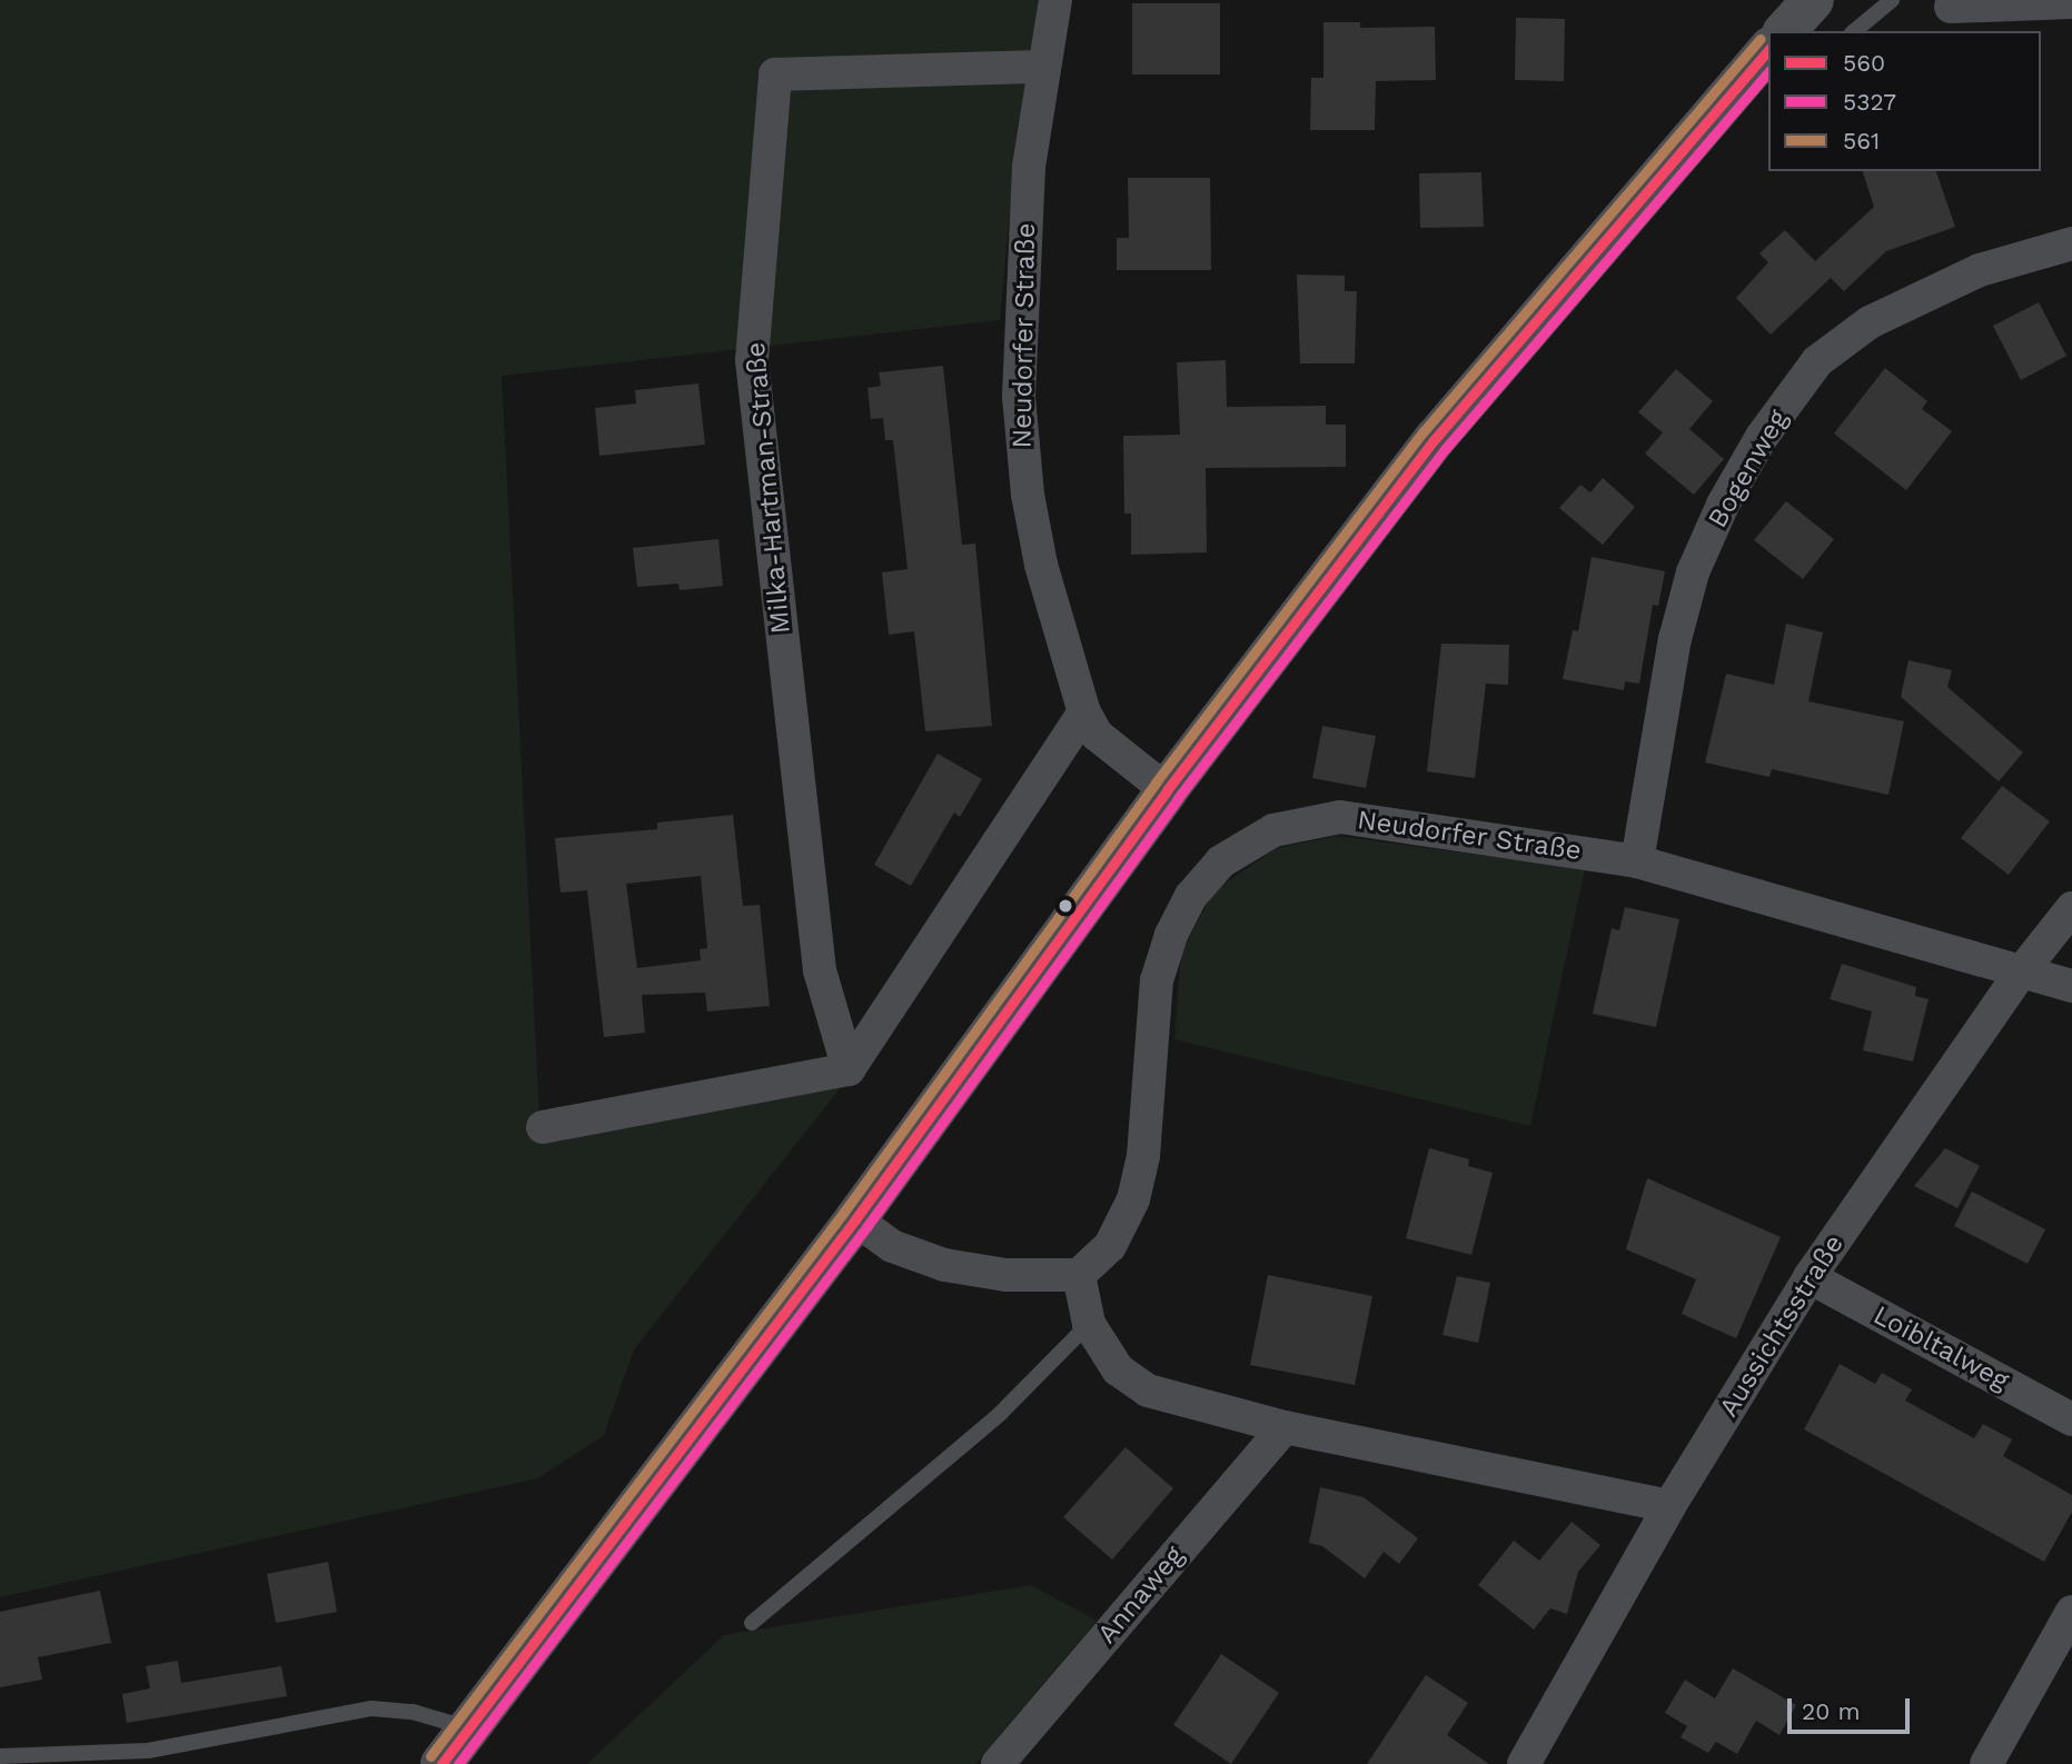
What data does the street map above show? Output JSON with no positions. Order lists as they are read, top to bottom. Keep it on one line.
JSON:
{"streets":{"street":["Neudorfer Straße","Bogenweg","Milka-Hartman-Straße","Aussichtsstraße","Loibltalweg","Annaweg"]},"crossings":[["Neudorfer Straße","Bogenweg"],["Neudorfer Straße","Milka-Hartman-Straße"],["Neudorfer Straße","Aussichtsstraße"],["Aussichtsstraße","Loibltalweg"]],"lines":["transit line 561","transit line 560","transit line 5327"],"legend":["560","5327","561"],"scale_bar":"20 m"}
